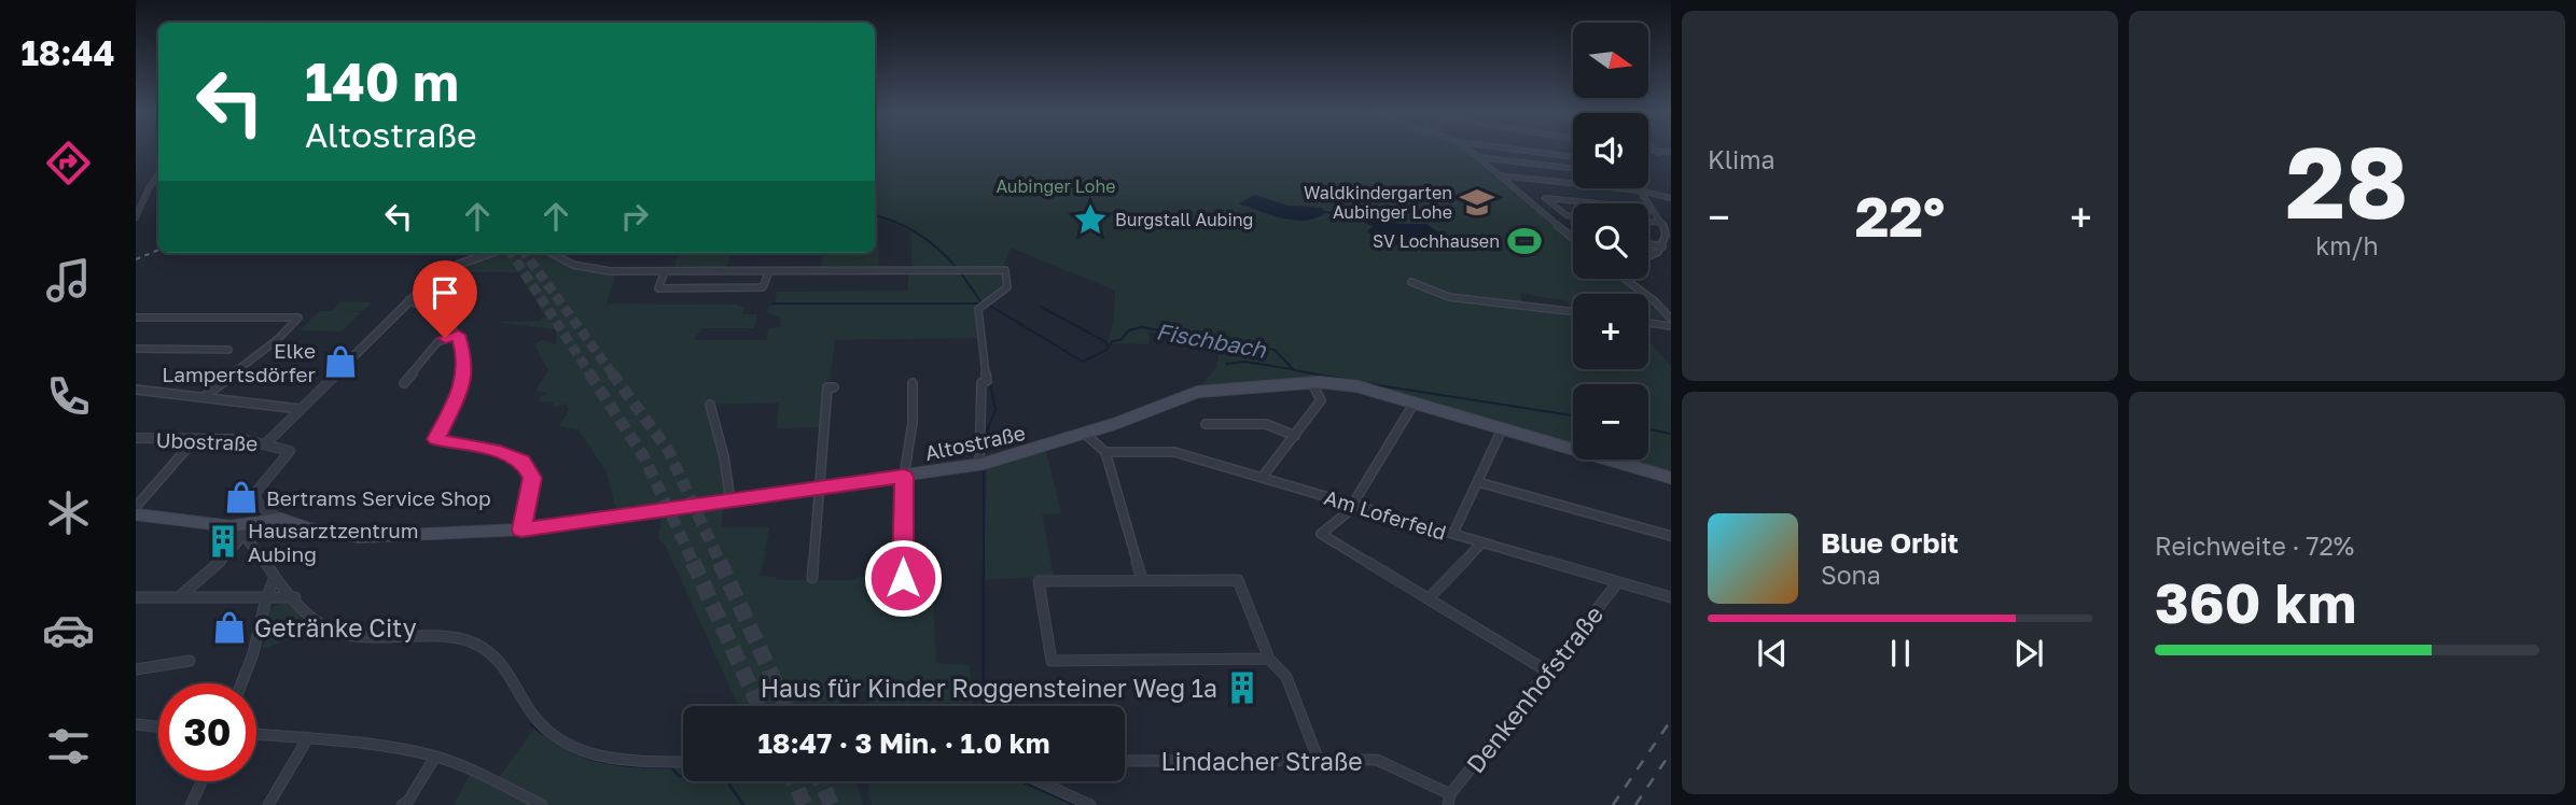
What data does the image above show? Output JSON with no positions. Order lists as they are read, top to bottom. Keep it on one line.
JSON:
{"streets":{"main road":["Altostraße"],"street":["Ubostraße","Am Loferfeld","Denkenhofstraße","Lindacher Straße"]},"crossings":[["Am Loferfeld","Denkenhofstraße"],["Denkenhofstraße","Lindacher Straße"]],"water":["Fischbach"],"parks":["Aubinger Lohe"],"places":{"school or university":["Waldkindergarten Aubinger Lohe"],"place":["Burgstall Aubing"],"sports":["SV Lochhausen"],"shop":["Elke Lampertsdörfer","Bertrams Service Shop","Getränke City"],"building":["Hausarztzentrum Aubing","Haus für Kinder Roggensteiner Weg 1a"]},"north":"right","page":{"tabs":"18:44","tile":["Klima",["28","km/h"],["Reichweite · 72%","360 km"]],"map_buttons":["+","−"],"turn":["140 m","Altostraße"],"heat":["−","22°","+"],"song":["Blue Orbit","Sona"],"limit":"30","trip":"18:47 · 3 Min. · 1.0 km"}}
